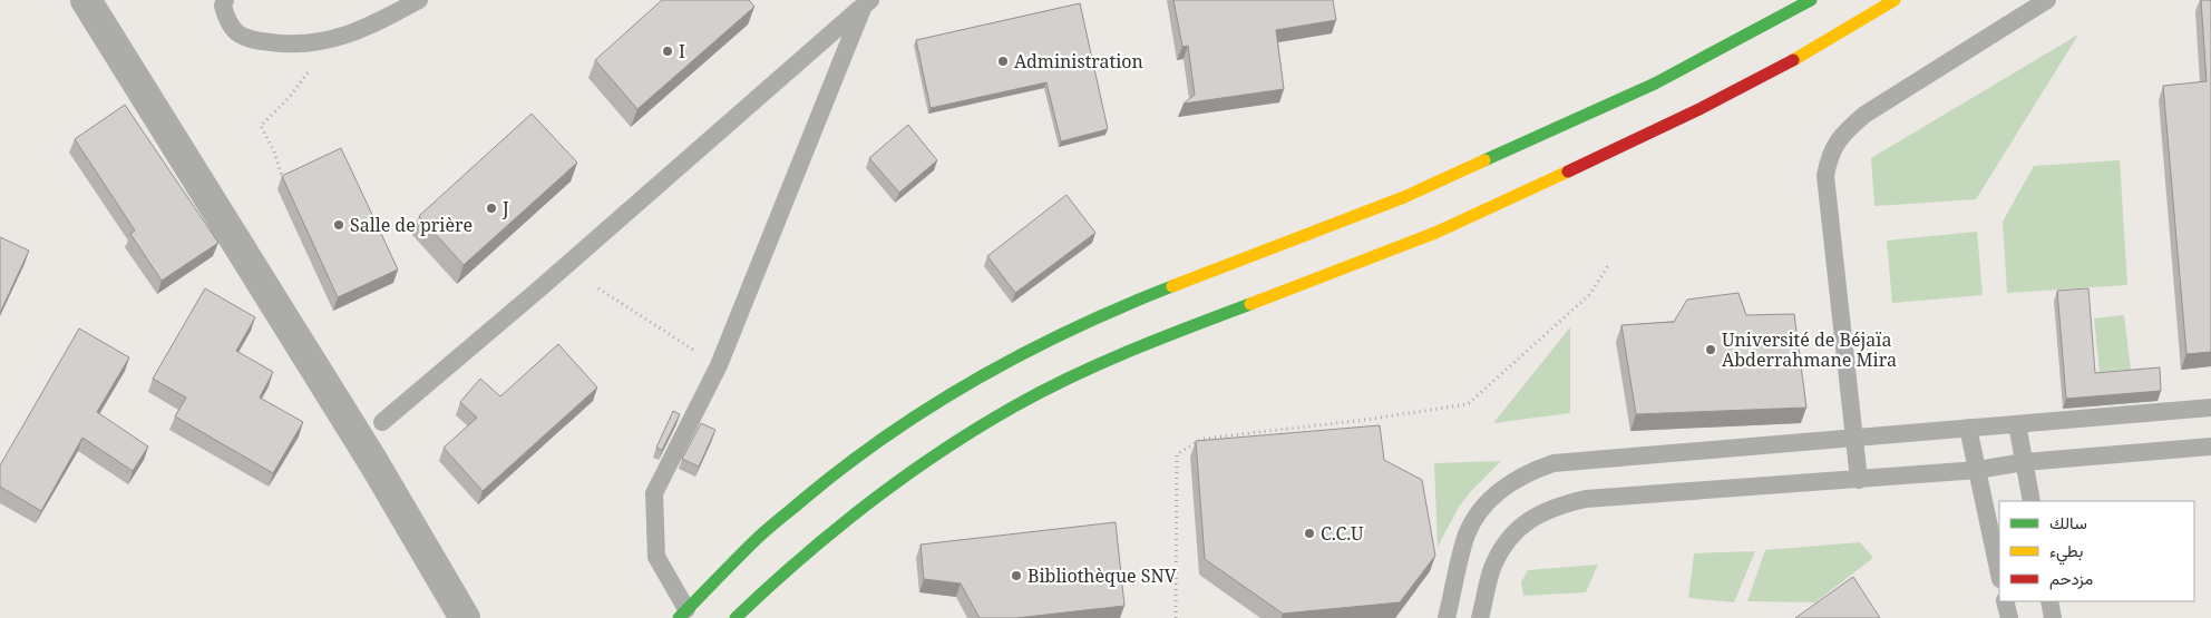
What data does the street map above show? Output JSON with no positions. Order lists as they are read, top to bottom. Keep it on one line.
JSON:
{"places":["I","Administration","J","Salle de prière","Université de Béjaïa Abderrahmane Mira","C.C.U","Bibliothèque SNV"],"legend":["سالك","بطيء","مزدحم"]}
